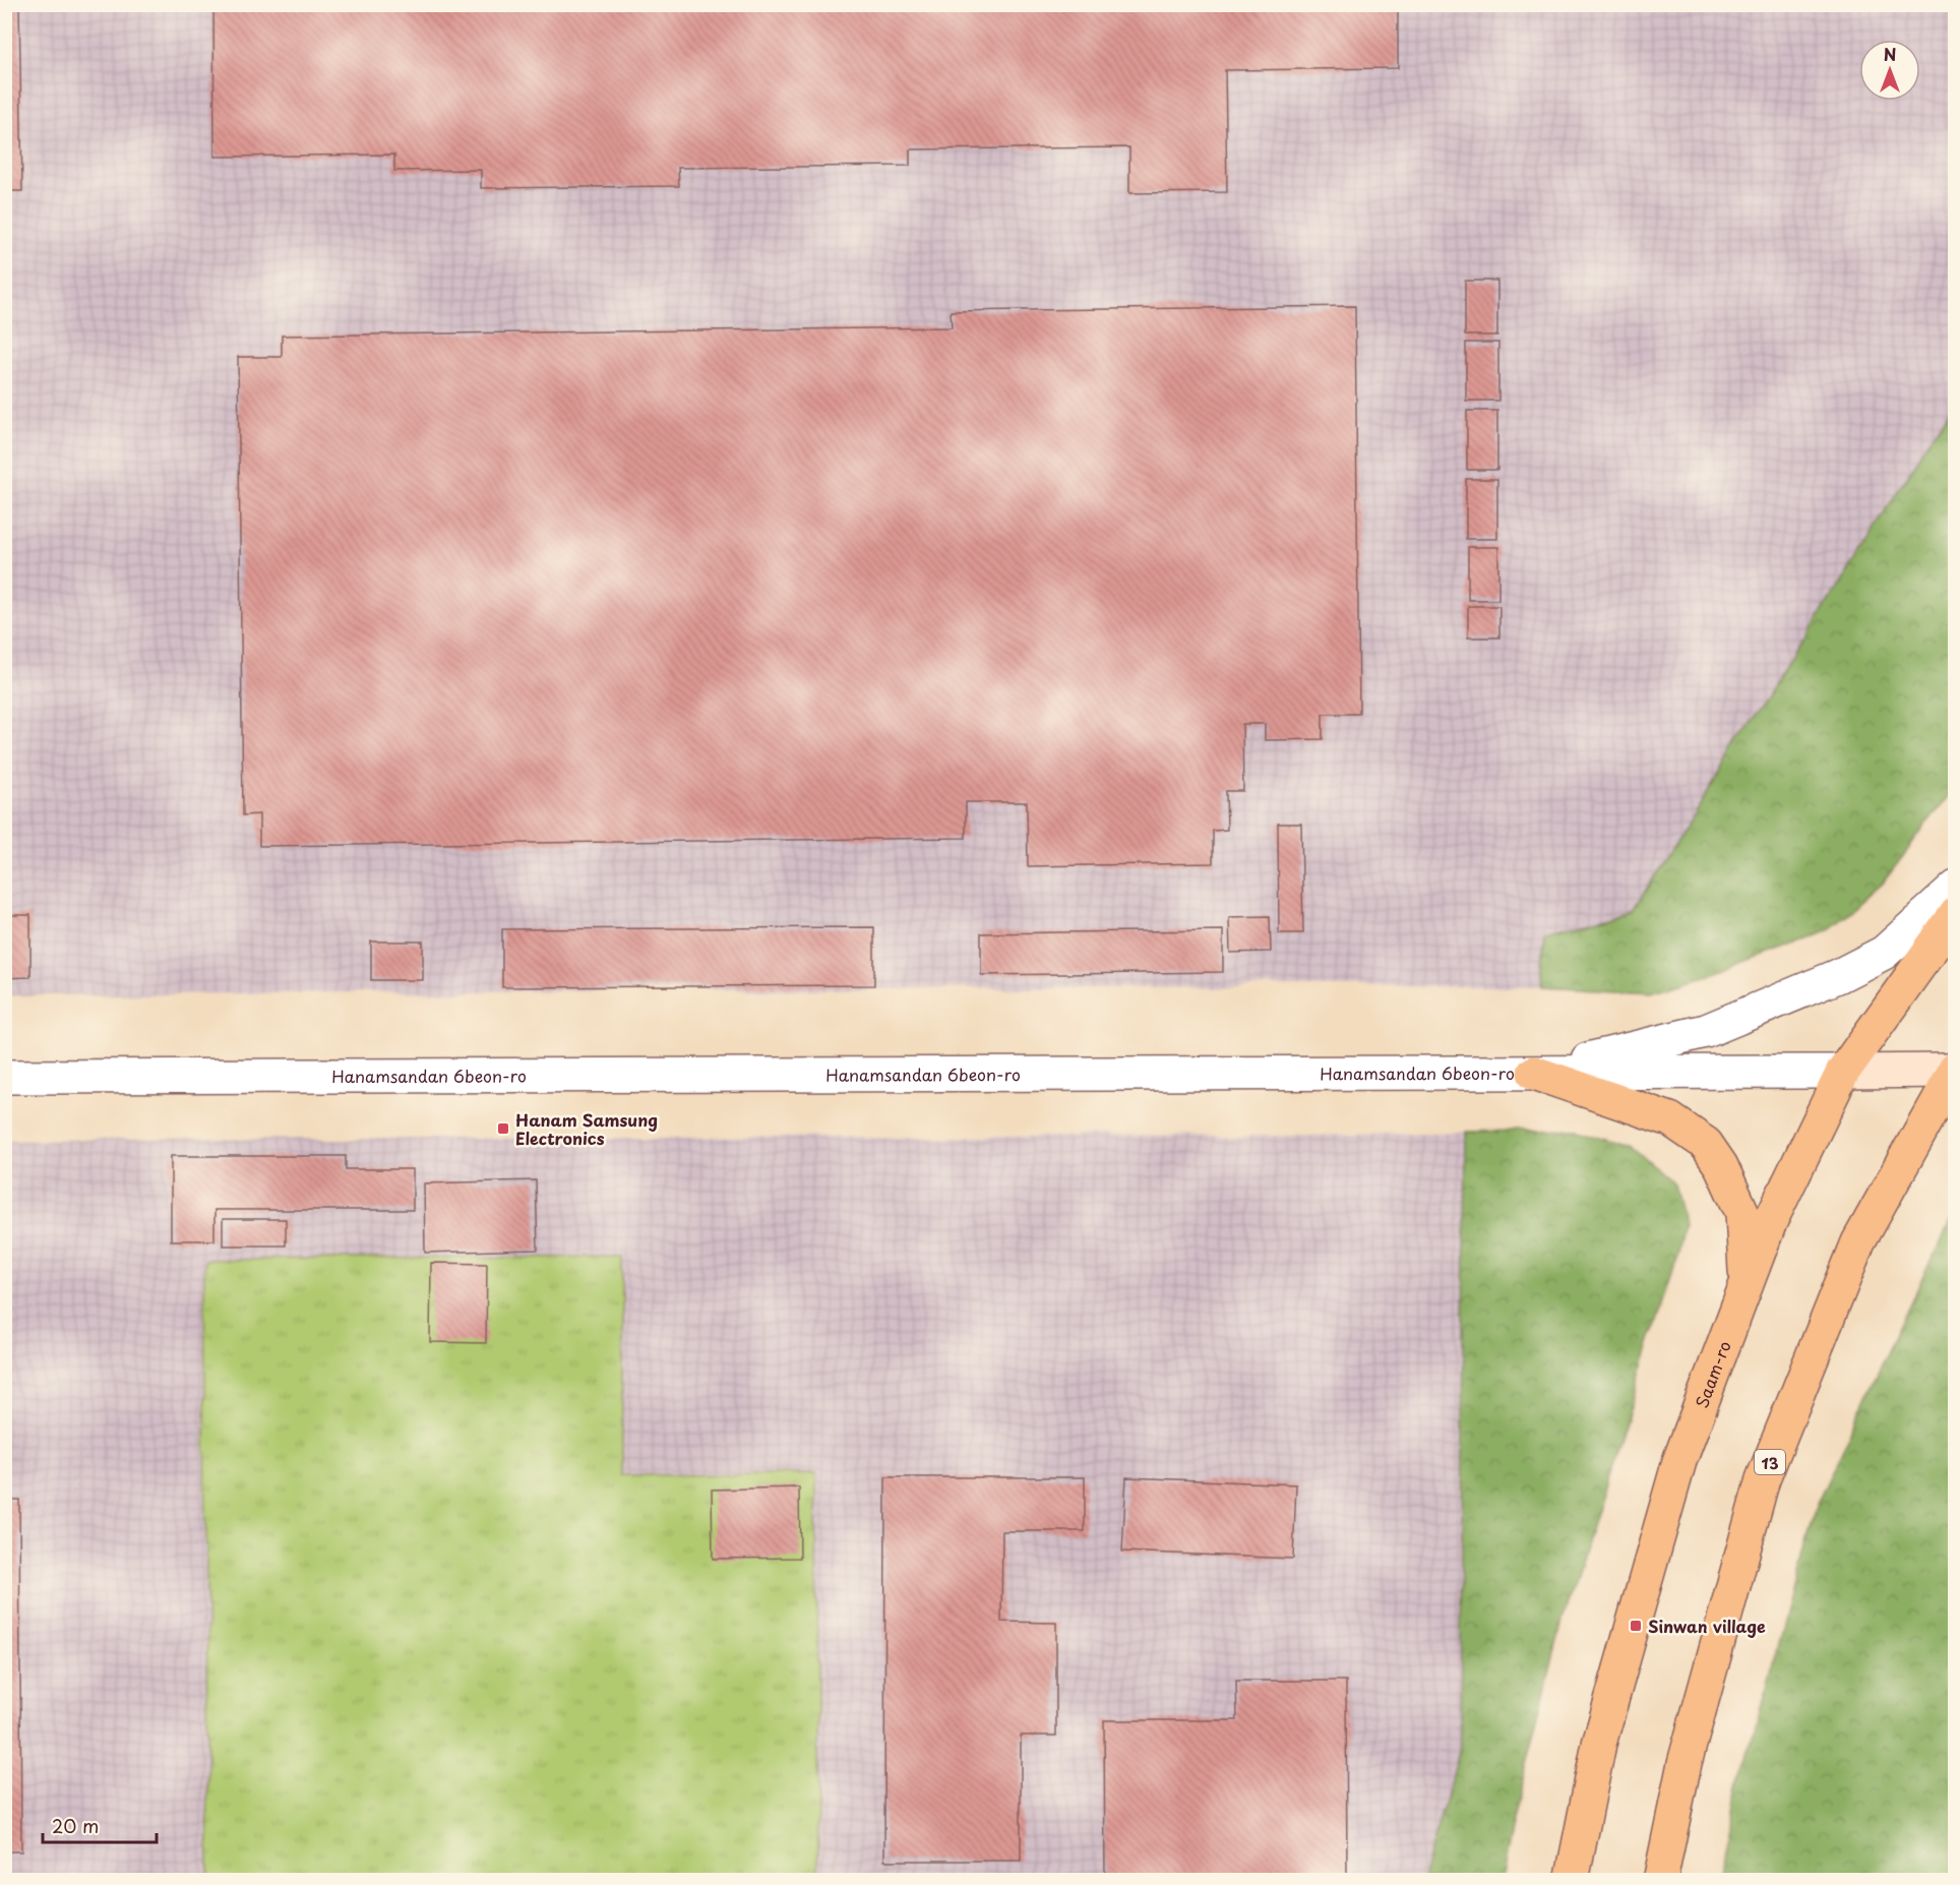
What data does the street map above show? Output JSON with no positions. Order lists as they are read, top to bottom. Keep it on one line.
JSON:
{"streets":{"main road":["Saam-ro","13"],"street":["Hanamsandan 6beon-ro"]},"crossings":[["Hanamsandan 6beon-ro","Saam-ro"]],"places":{"transit":["Hanam Samsung Electronics","Sinwan village"]},"scale_bar":"20 m","north":"top"}
